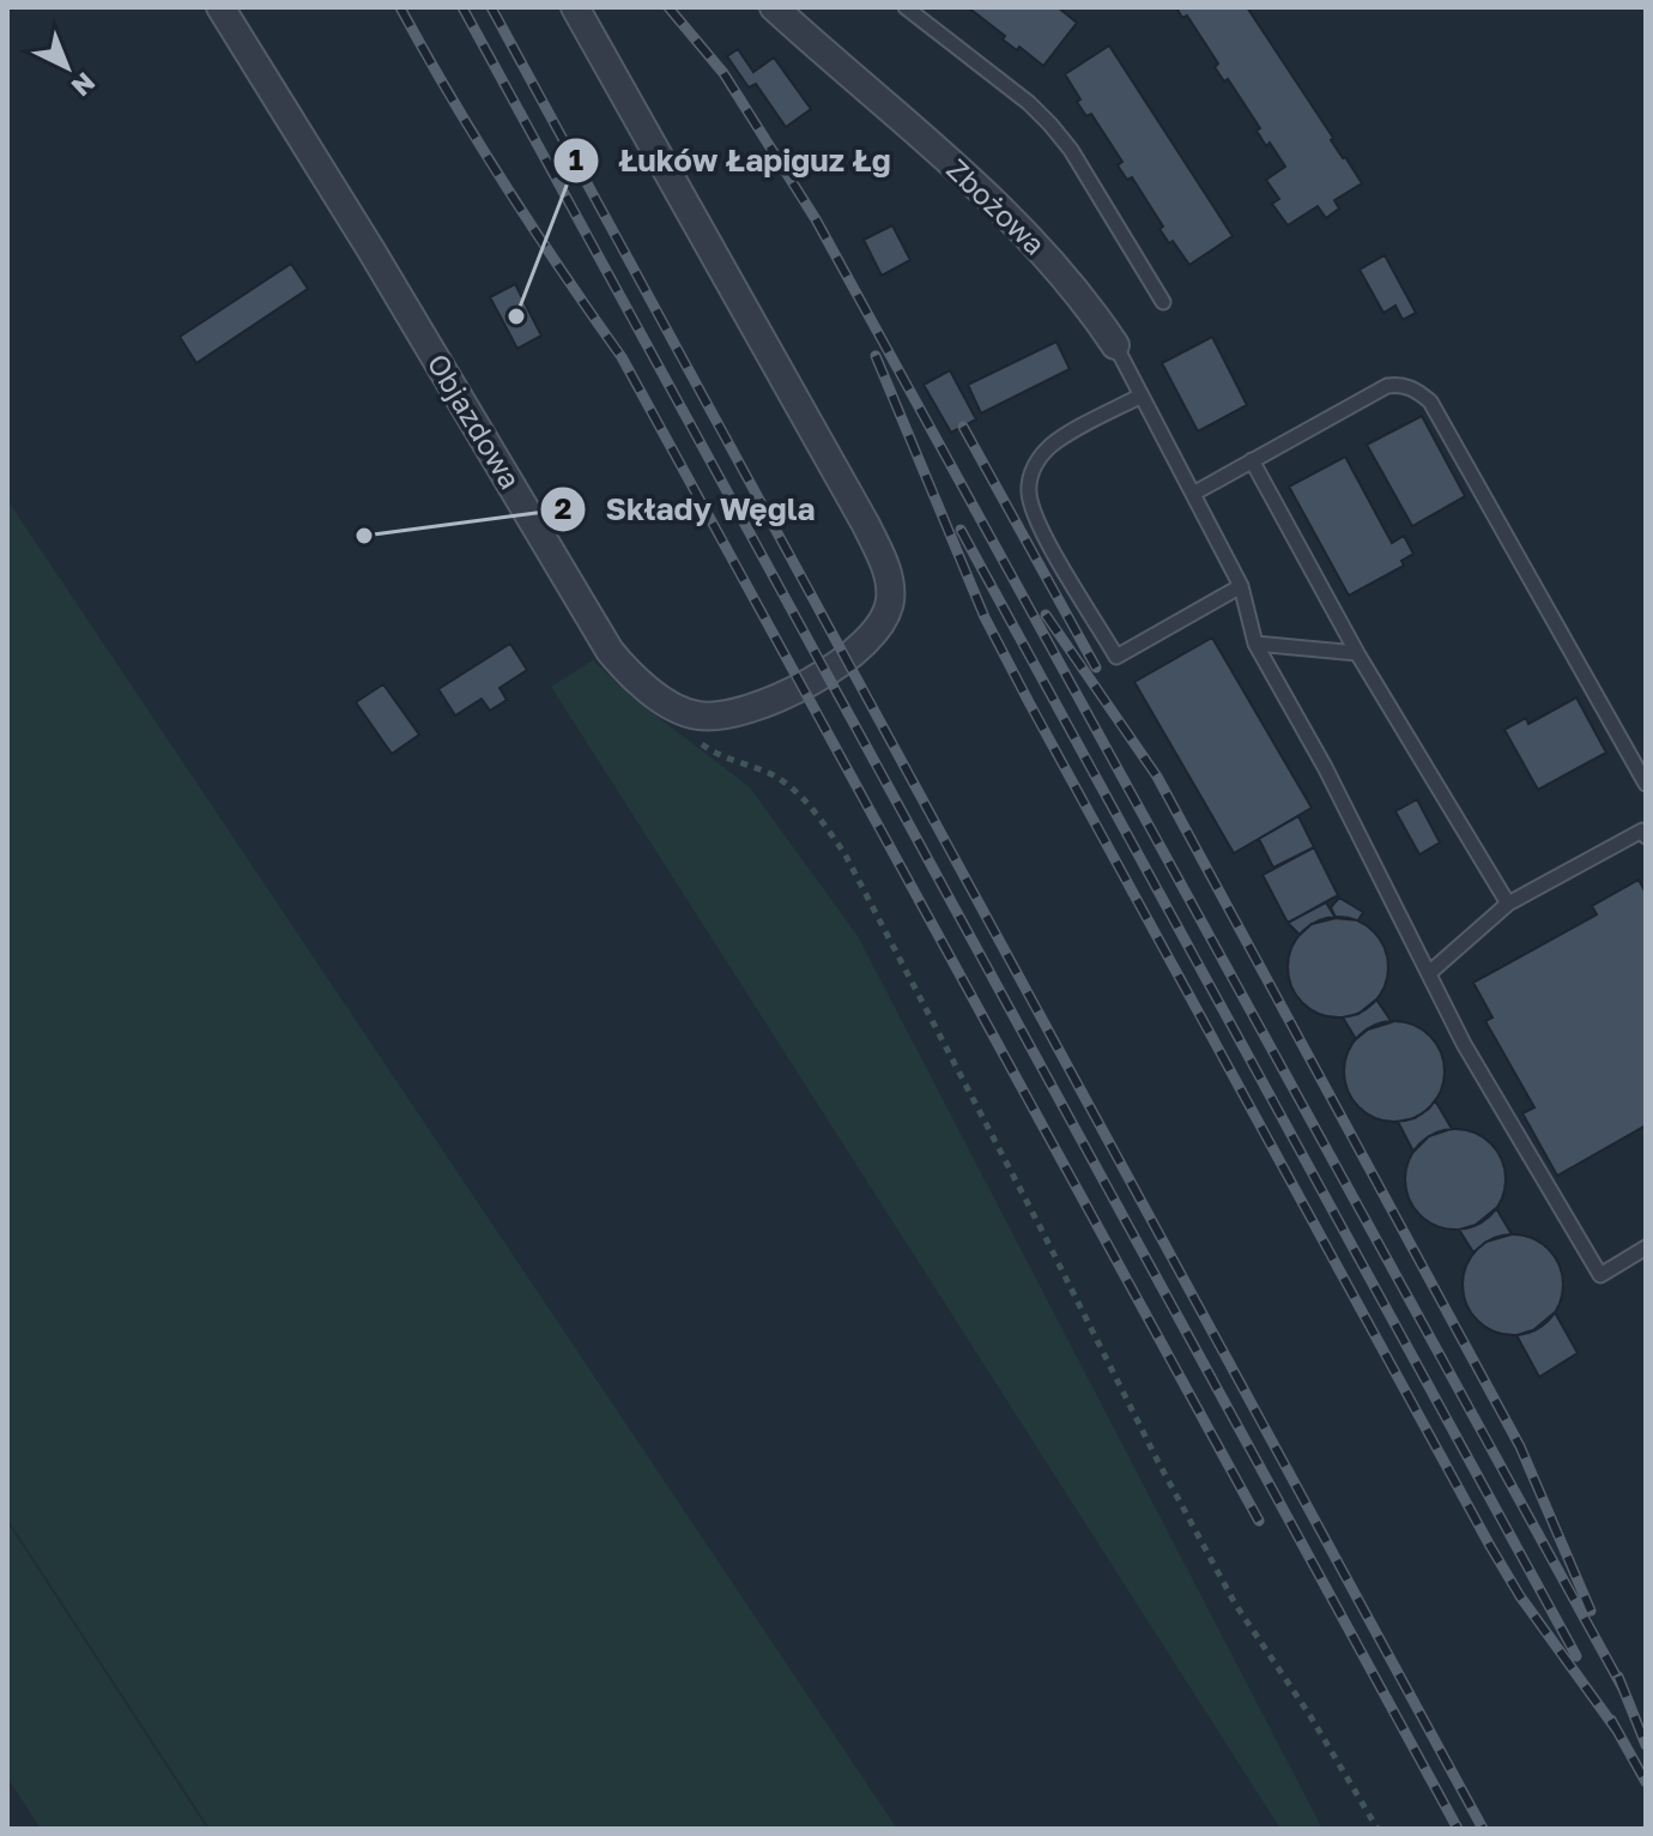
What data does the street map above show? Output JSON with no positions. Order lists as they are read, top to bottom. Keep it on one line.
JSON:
{"streets":{"street":["Zbożowa","Objazdowa"]},"places":["Łuków Łapiguz Łg","Składy Węgla"],"north":"bottom right"}
